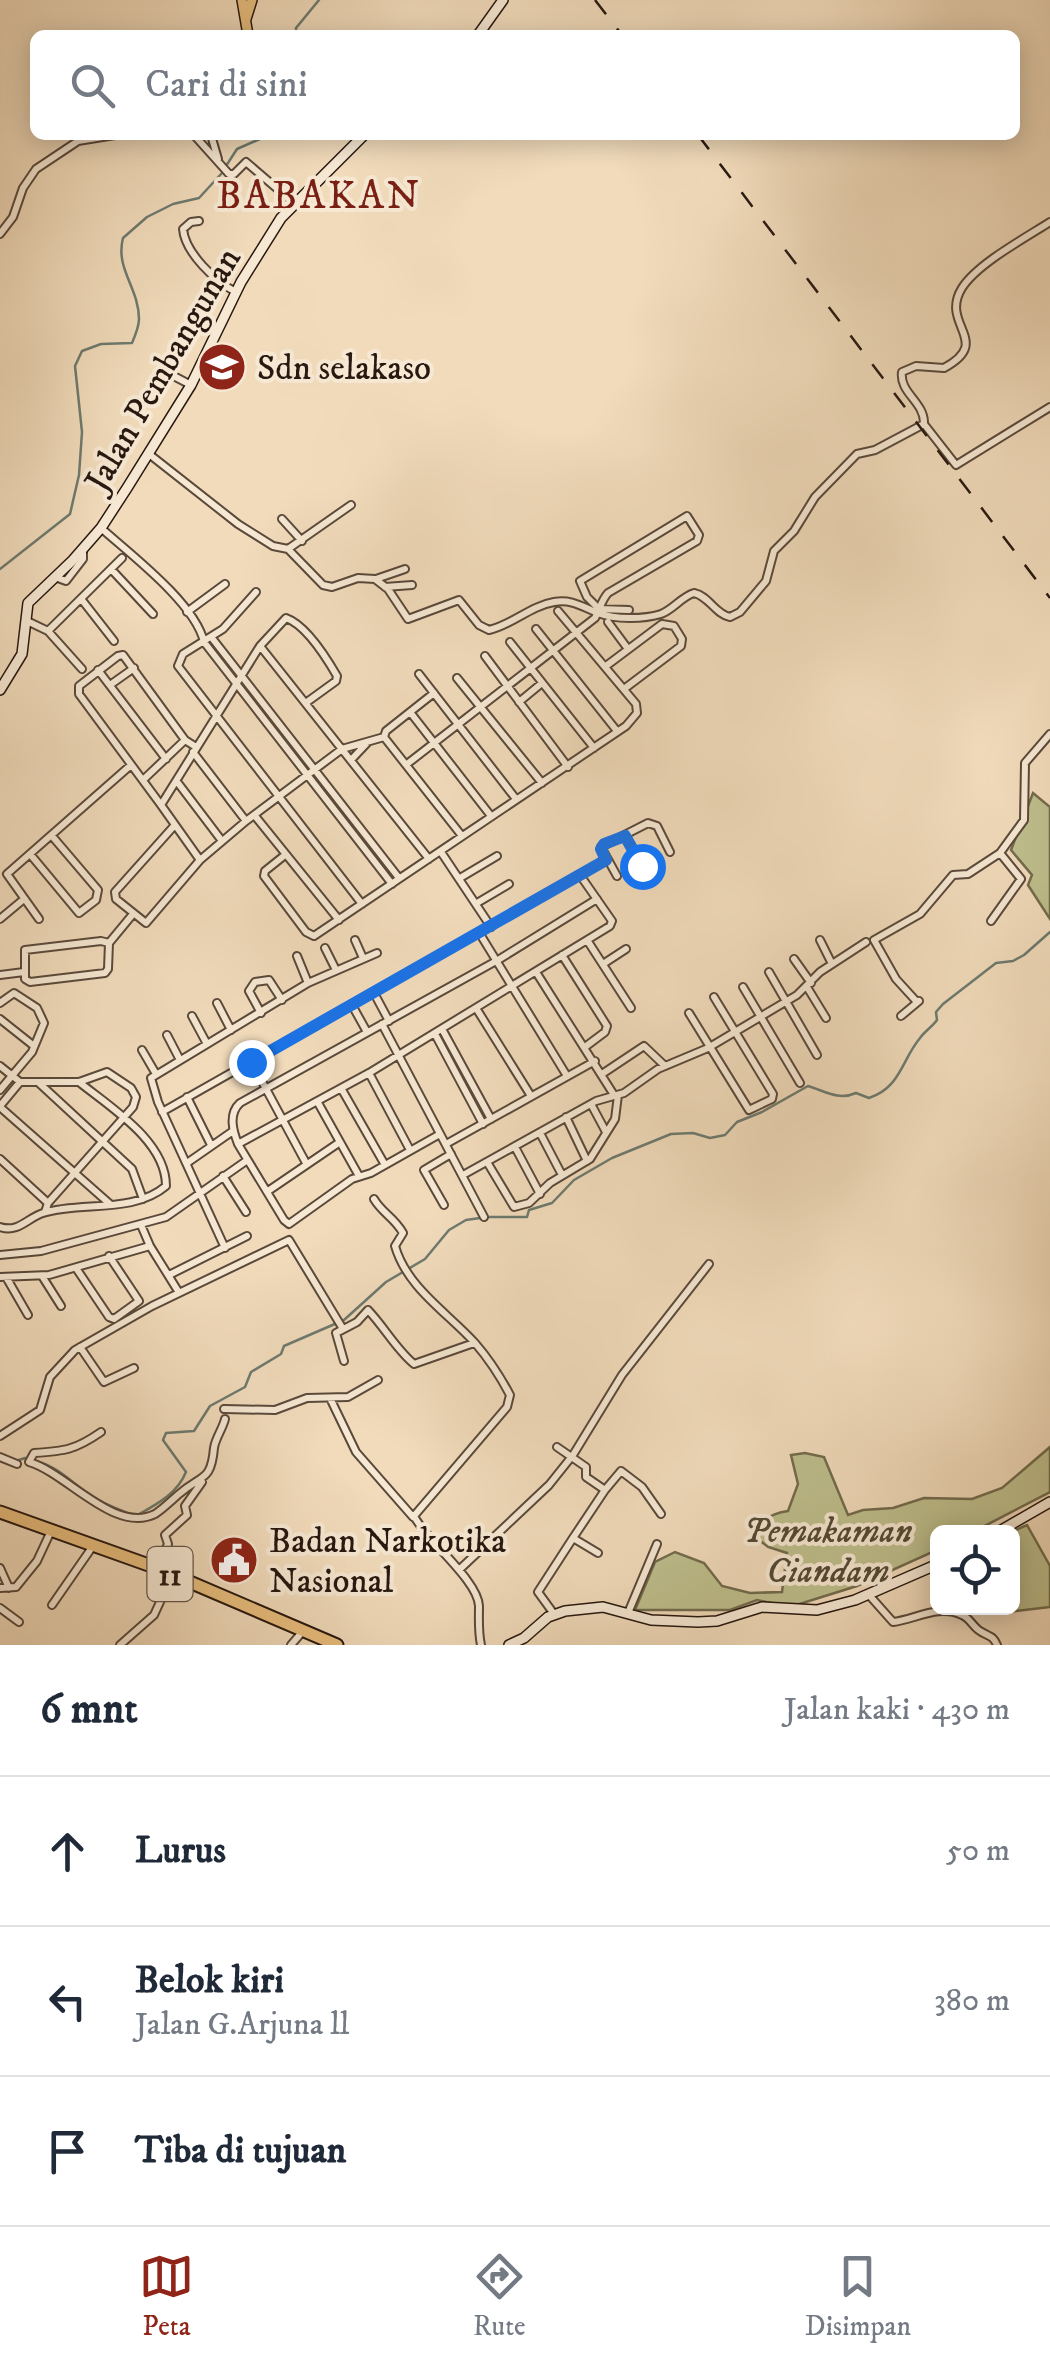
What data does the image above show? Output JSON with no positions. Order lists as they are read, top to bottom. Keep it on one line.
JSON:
{"streets":{"highway":["11"],"street":["Jalan Pembangunan"]},"districts":["BABAKAN"],"parks":["Pemakaman Ciandam"],"places":{"school or university":["Sdn selakaso"],"public building":["Badan Narkotika Nasional"]},"page":{"search":"Cari di sini","heading":["6 mnt","Jalan kaki · 430 m"],"list":[["Lurus","50 m"],["Belok kiri","Jalan G.Arjuna ll","380 m"],"Tiba di tujuan"],"nav":["Peta","Rute","Disimpan"]}}
